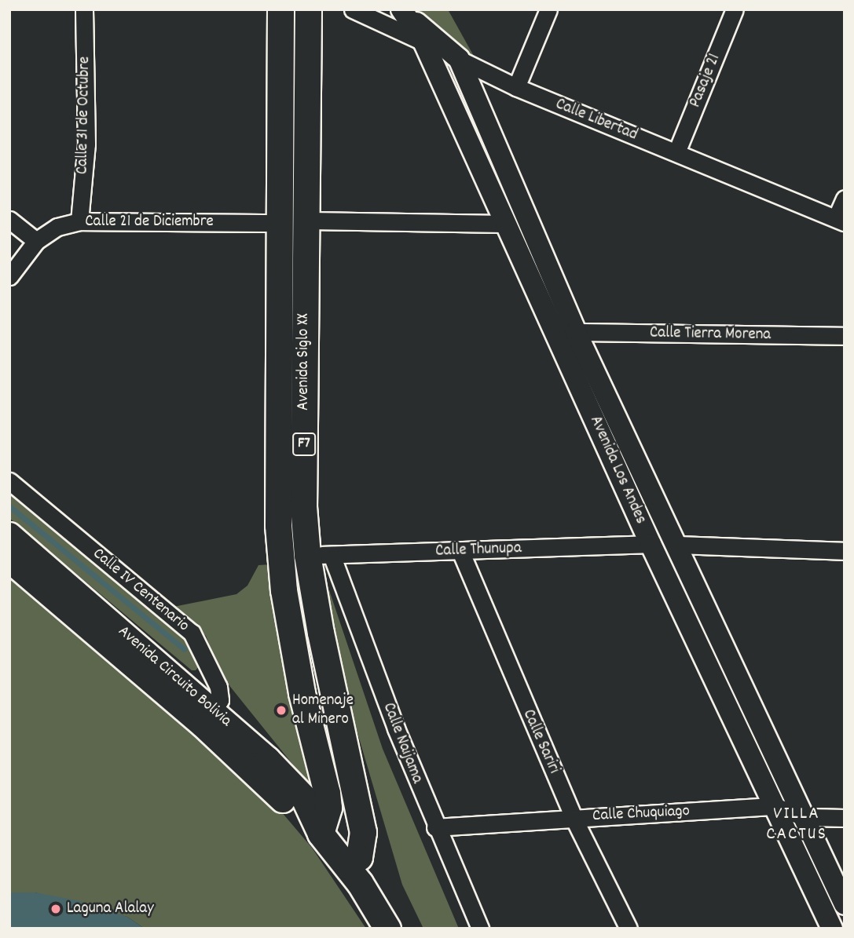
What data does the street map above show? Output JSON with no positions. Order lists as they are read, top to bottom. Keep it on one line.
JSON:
{"streets":{"highway":["Avenida Siglo XX","F7","Avenida Circuito Bolivia"],"street":["Pasaje 21","Calle 31 de Octubre","Calle Libertad","Calle 21 de Diciembre","Calle Tierra Morena","Avenida Los Andes","Calle Thunupa","Calle IV Centenario","Calle Sariri","Calle Naijama","Calle Chuquiago"]},"crossings":[["Pasaje 21","Calle Libertad"],["Calle 31 de Octubre","Calle 21 de Diciembre"],["Calle Libertad","Avenida Los Andes"],["Calle 21 de Diciembre","Avenida Siglo XX"],["Calle Tierra Morena","Avenida Los Andes"],["Avenida Siglo XX","Calle Thunupa"],["Avenida Siglo XX","Avenida Circuito Bolivia"],["Avenida Siglo XX","Calle Naijama"],["Avenida Los Andes","Calle Thunupa"],["Avenida Los Andes","Calle Chuquiago"],["Calle Thunupa","Calle Sariri"],["Calle Thunupa","Calle Naijama"],["Calle IV Centenario","Avenida Circuito Bolivia"],["Calle Sariri","Calle Chuquiago"],["Calle Naijama","Calle Chuquiago"]],"districts":["VILLA CACTUS"],"places":["Homenaje al Minero","Laguna Alalay"]}
